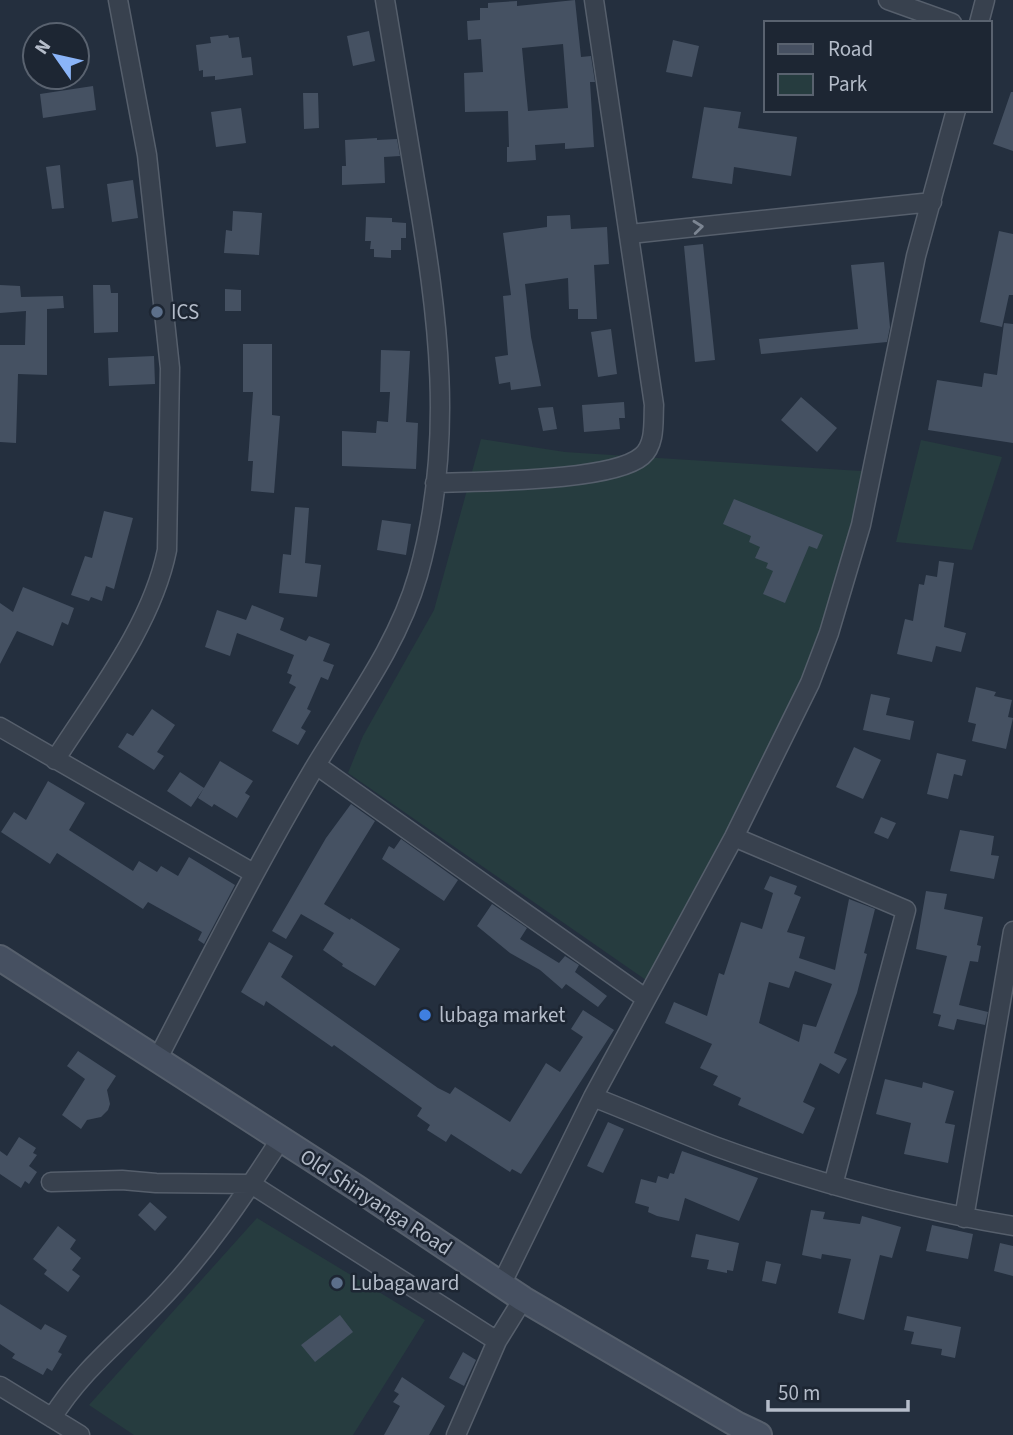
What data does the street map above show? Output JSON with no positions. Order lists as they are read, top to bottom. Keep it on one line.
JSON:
{"streets":{"main road":["Old Shinyanga Road"]},"places":["ICS","lubaga market","Lubagaward"],"legend":["Road","Park"],"scale_bar":"50 m","north":"top left"}
